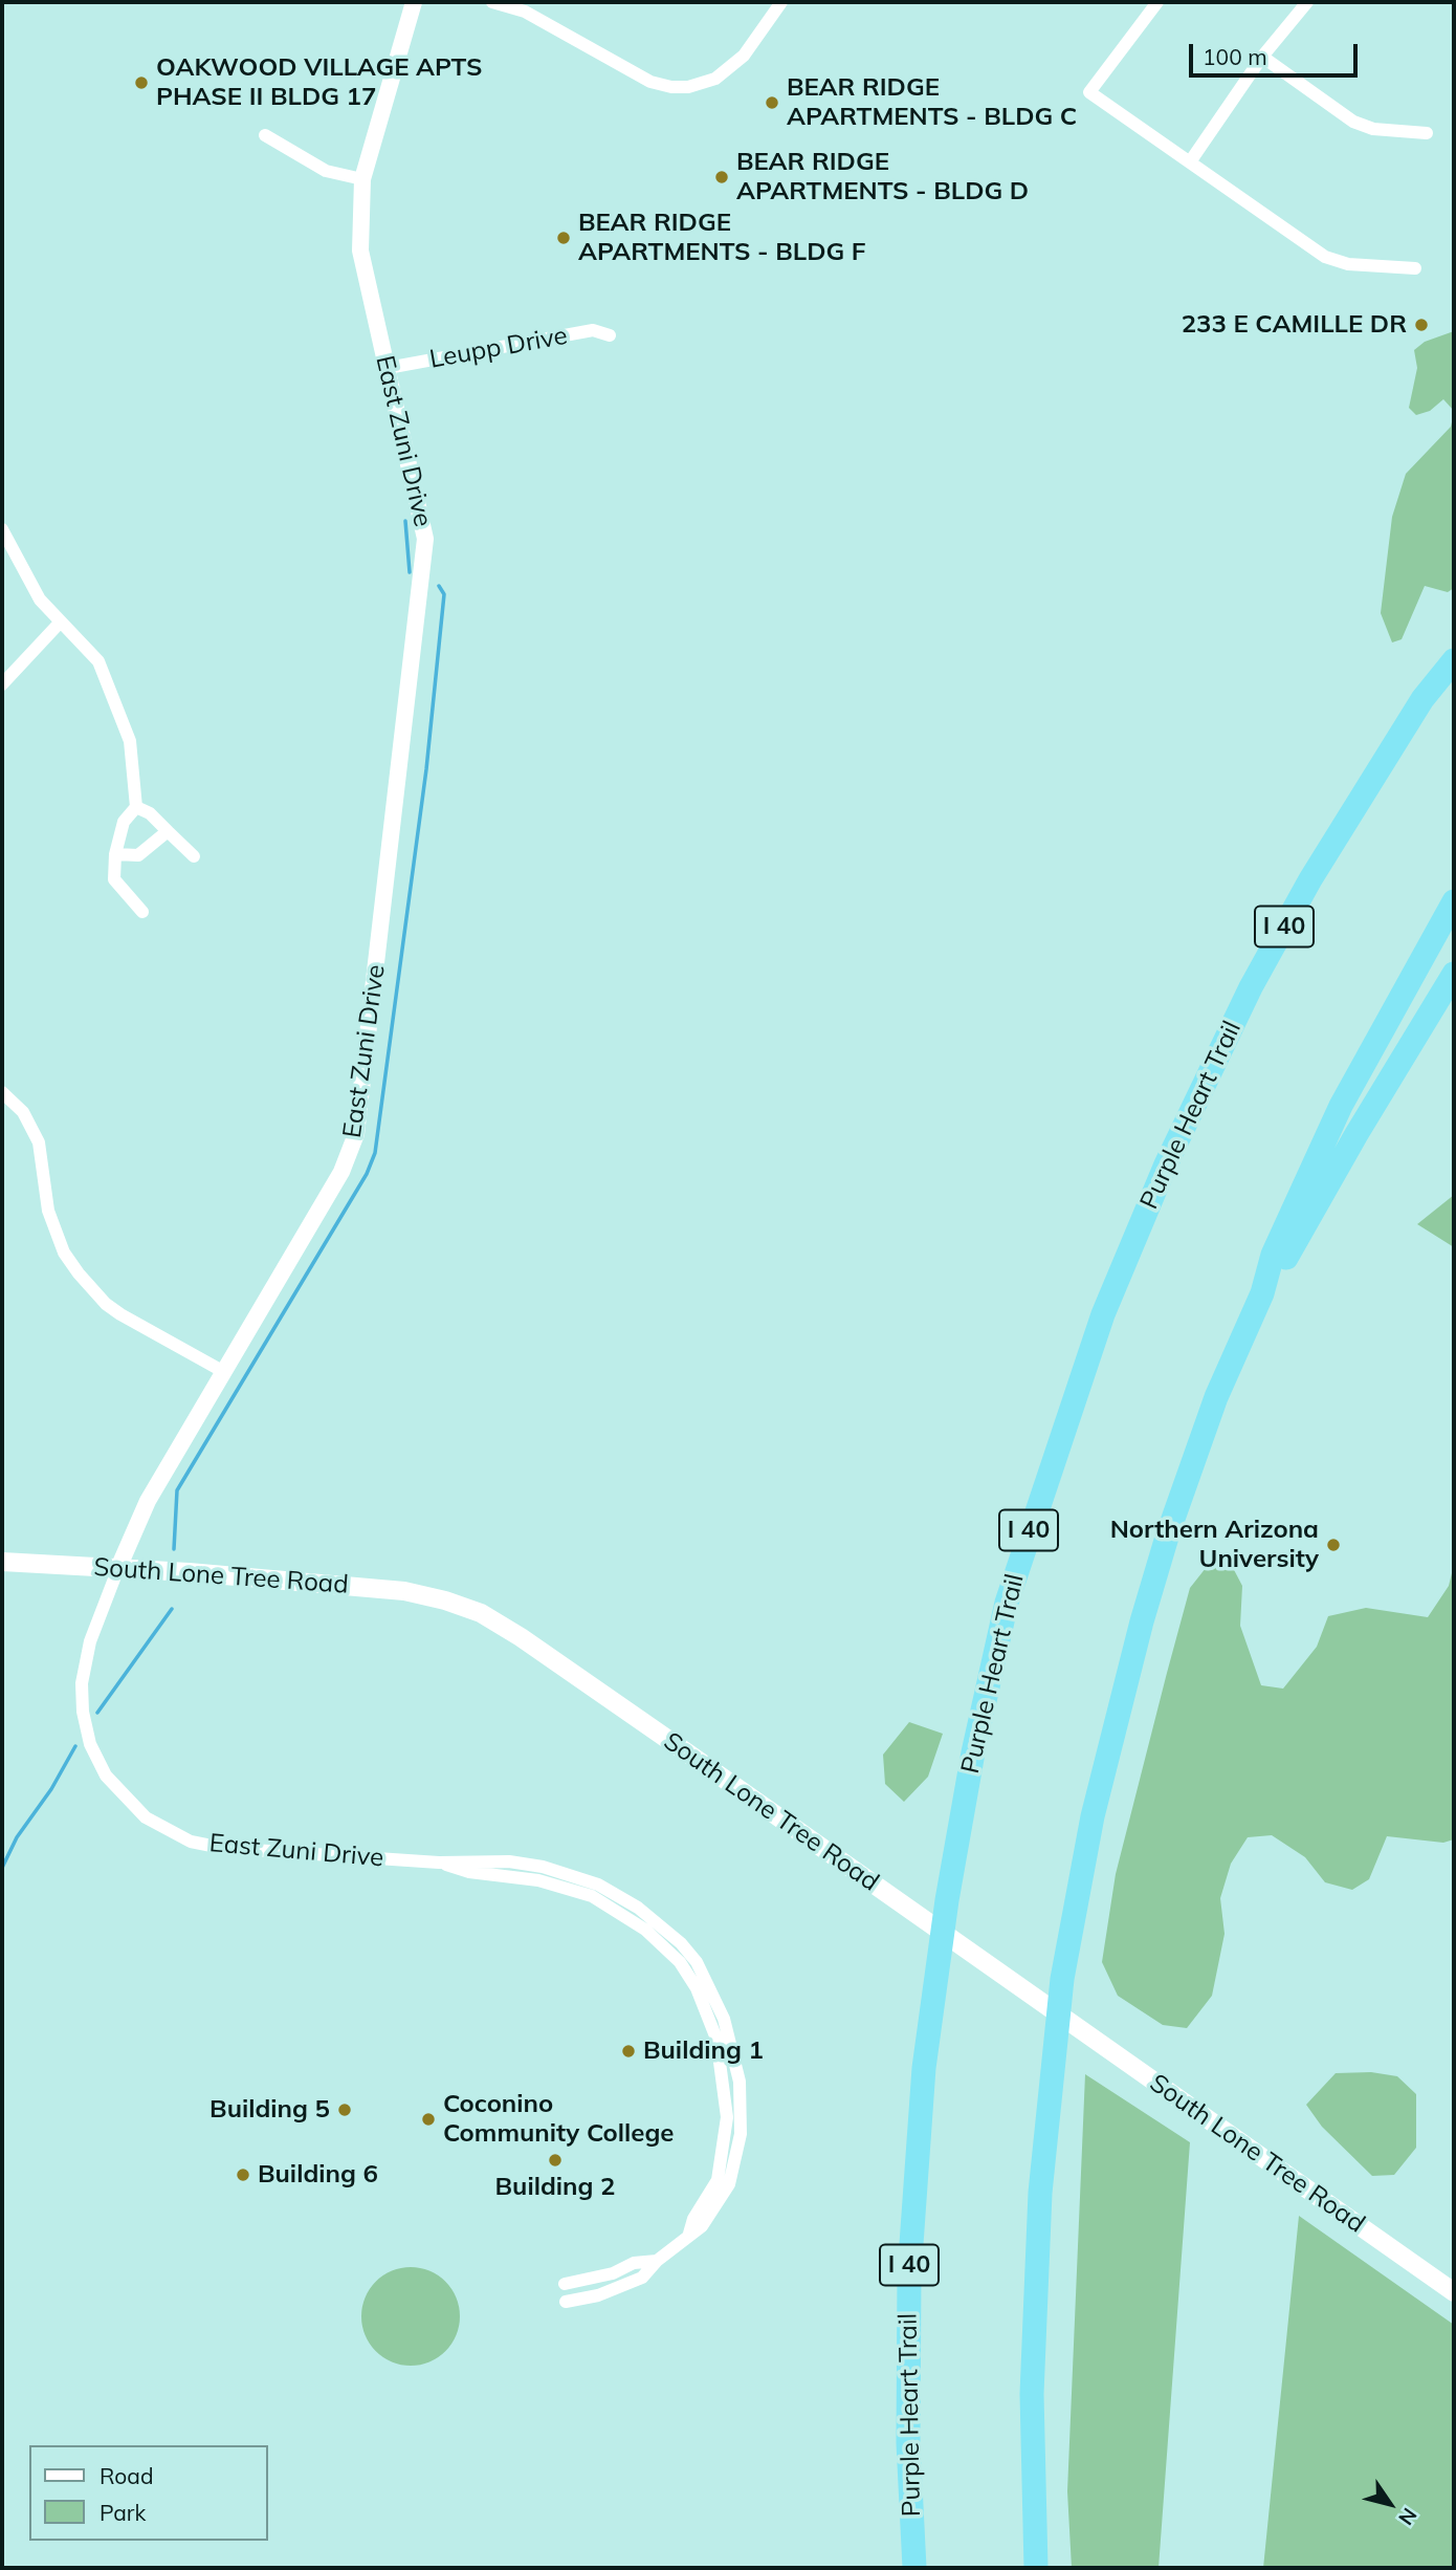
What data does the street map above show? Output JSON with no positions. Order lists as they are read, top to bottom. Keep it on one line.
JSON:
{"streets":{"highway":["I 40","Purple Heart Trail"],"main road":["South Lone Tree Road"],"street":["Leupp Drive","East Zuni Drive"]},"crossings":[["Leupp Drive","East Zuni Drive"],["East Zuni Drive","South Lone Tree Road"]],"places":["OAKWOOD VILLAGE APTS PHASE II BLDG 17","BEAR RIDGE APARTMENTS - BLDG C","BEAR RIDGE APARTMENTS - BLDG D","BEAR RIDGE APARTMENTS - BLDG F","233 E CAMILLE DR","Northern Arizona University","Building 1","Building 5","Coconino Community College","Building 2","Building 6"],"legend":["Road","Park"],"scale_bar":"100 m","north":"bottom right"}
